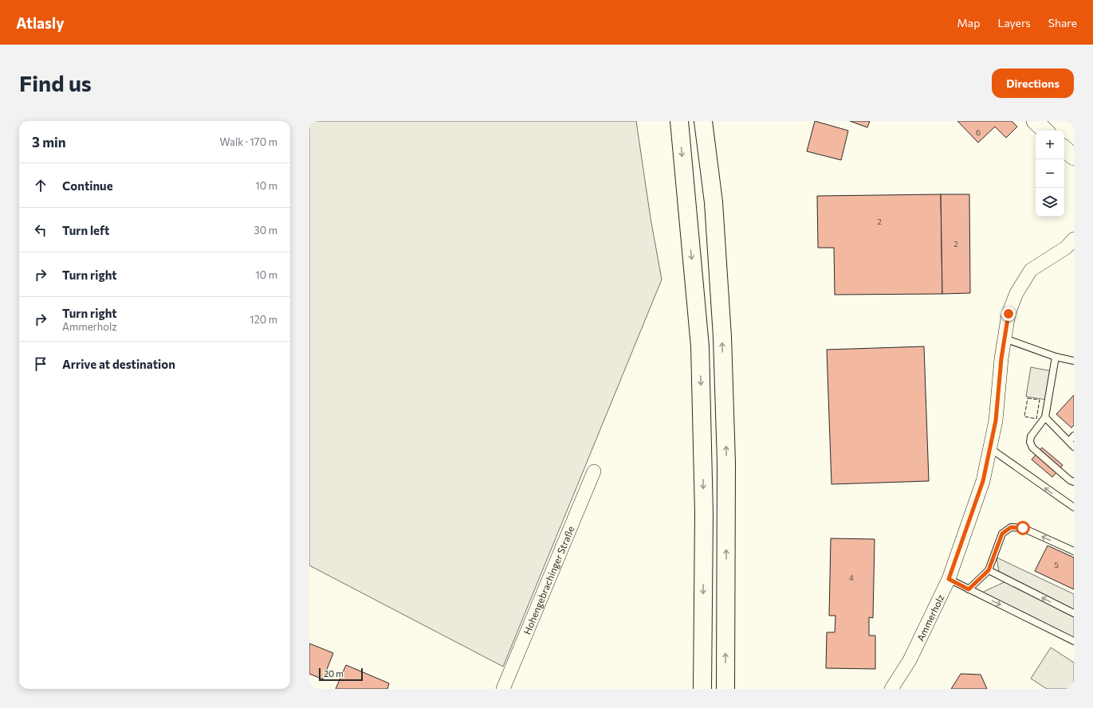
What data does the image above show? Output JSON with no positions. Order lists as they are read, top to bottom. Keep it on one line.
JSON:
{"streets":{"street":["Hohengebrachinger Straße","Ammerholz"]},"house_numbers":["6","2","2","5","4"],"scale_bar":"20 m","page":{"header":"Atlasly","nav":["Map","Layers","Share"],"buttons":"Directions","title":"Find us","heading":["3 min","Walk · 170 m"],"map_buttons":["+","−"],"list":[["Continue","10 m"],["Turn left","30 m"],["Turn right","10 m"],["Turn right","Ammerholz","120 m"],"Arrive at destination"],"scale":"20 m"}}
